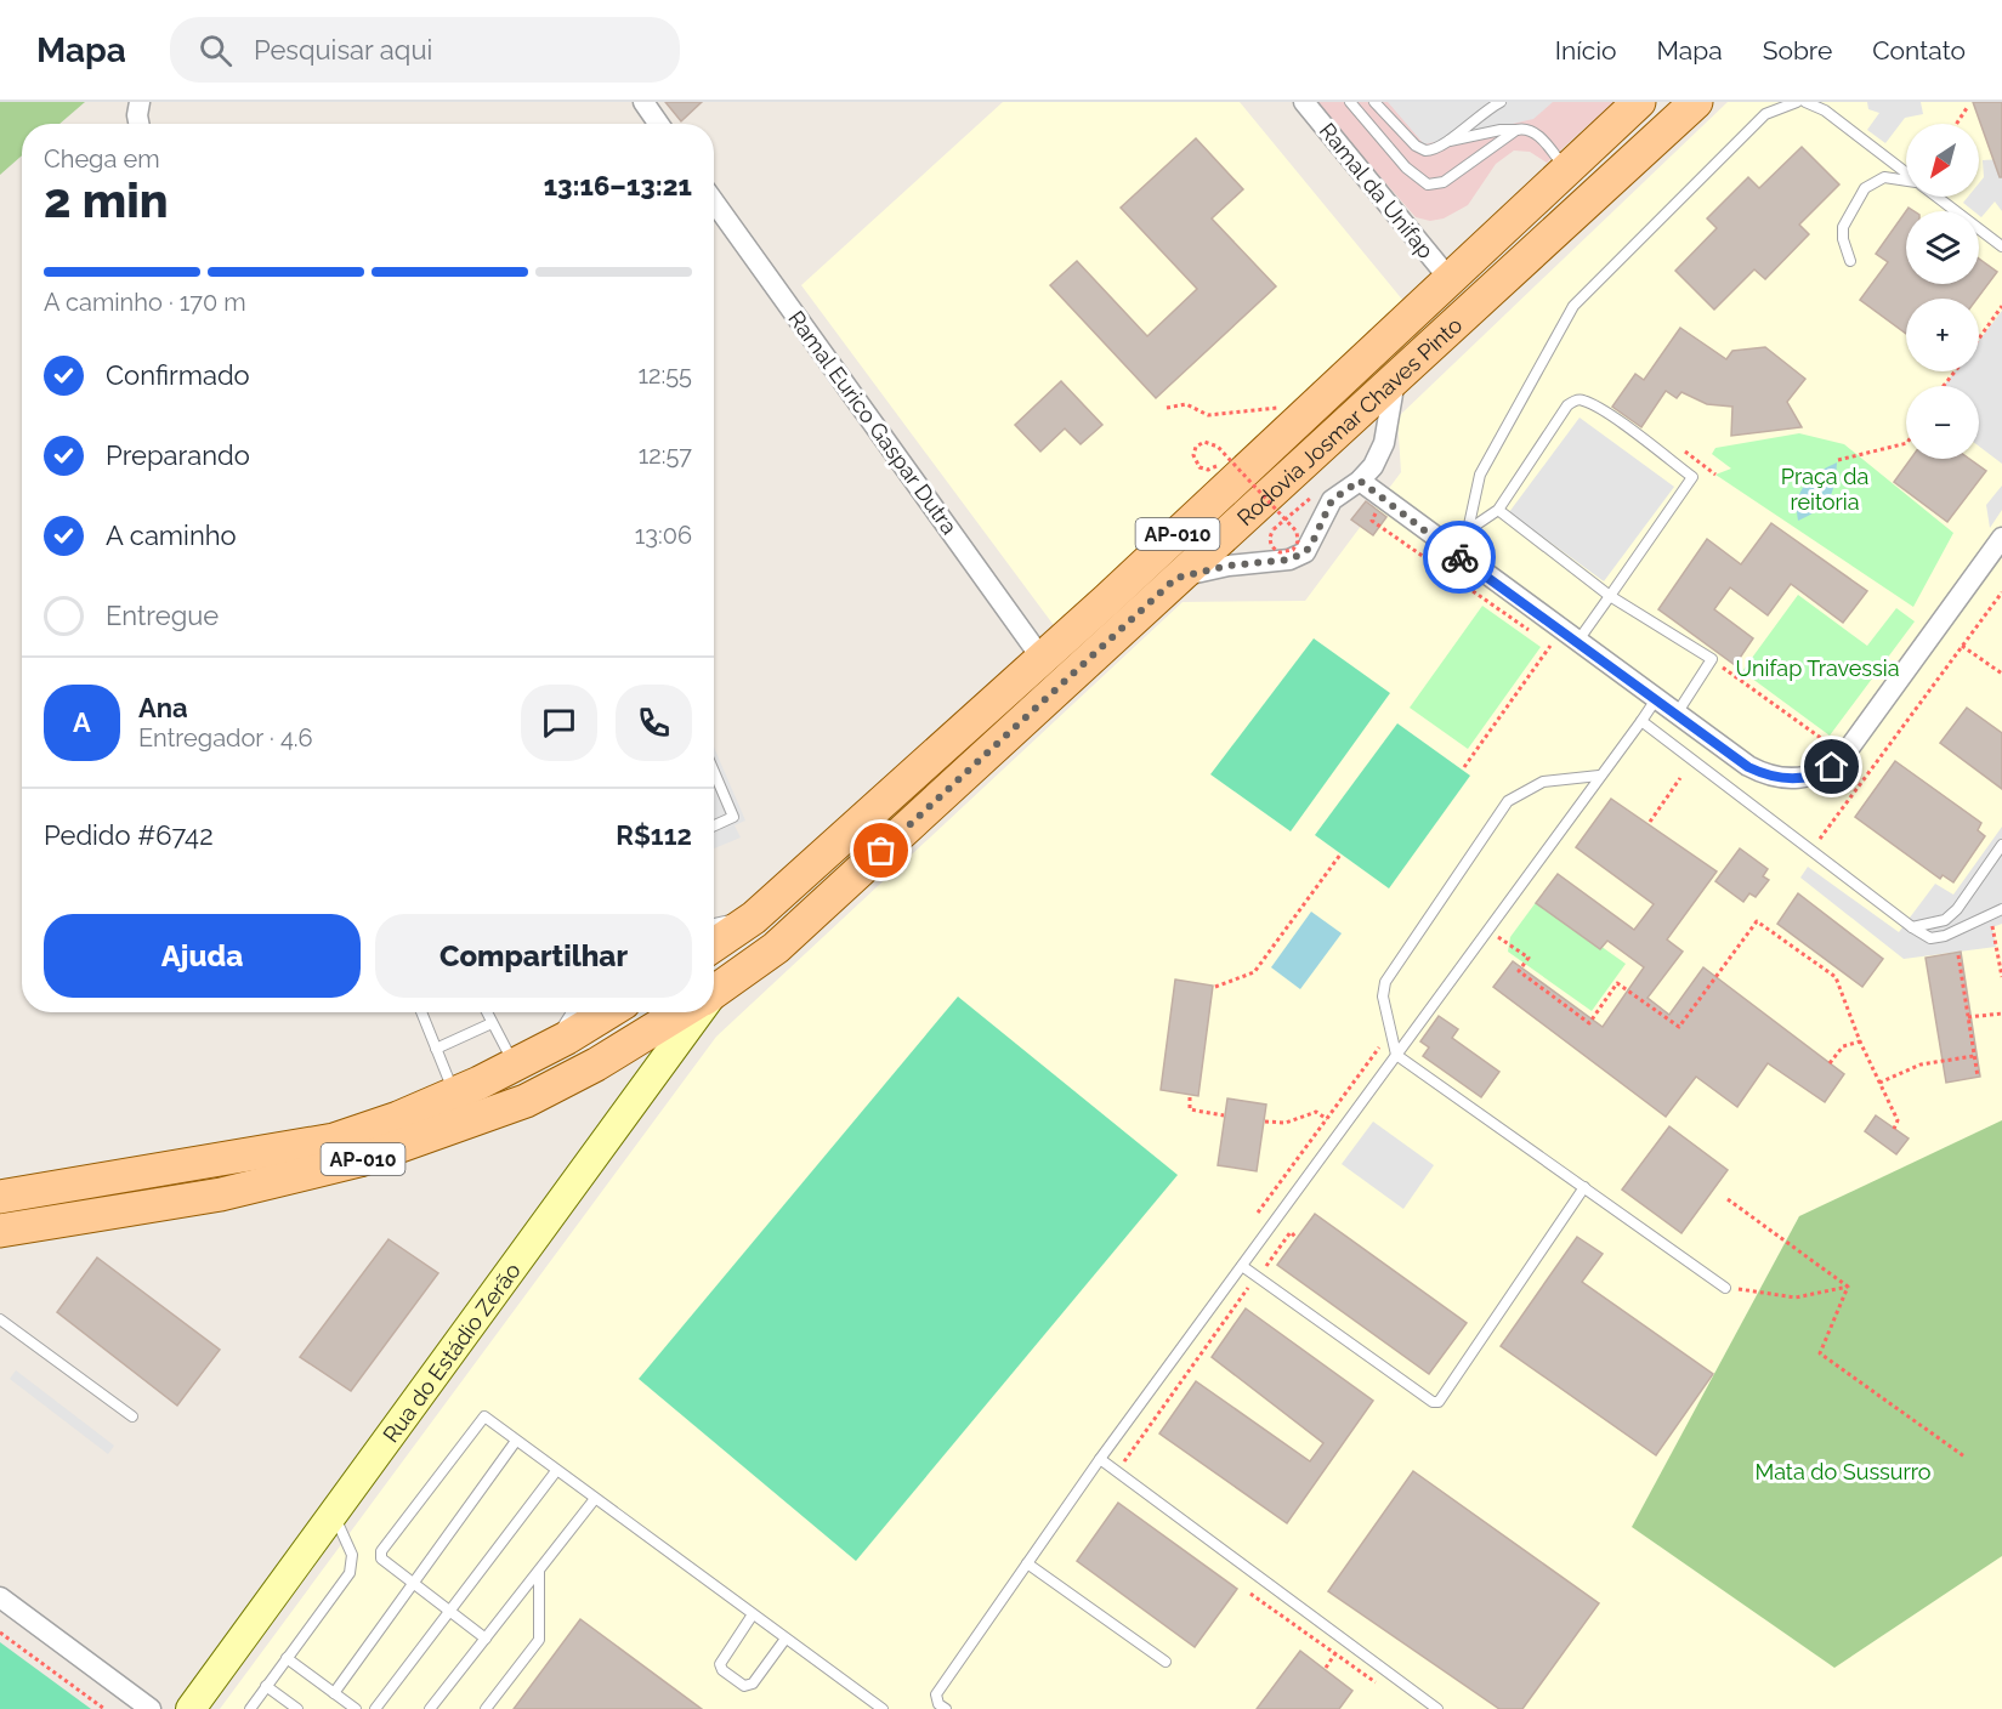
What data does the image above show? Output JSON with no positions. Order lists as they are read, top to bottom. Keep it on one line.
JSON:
{"streets":{"main road":["Rodovia Josmar Chaves Pinto","AP-010"],"street":["Ramal da Unifap","Ramal Eurico Gaspar Dutra","Rua do Estádio Zerão"]},"crossings":[["Ramal da Unifap","Rodovia Josmar Chaves Pinto"],["Rodovia Josmar Chaves Pinto","Ramal Eurico Gaspar Dutra"]],"parks":["Praça da reitoria","Unifap Travessia","Mata do Sussurro"],"north":"bottom left","page":{"header":"Mapa","search":"Pesquisar aqui","nav":["Início","Mapa","Sobre","Contato"],"map_buttons":["+","−"],"heading":["2 min","Chega em","13:16–13:21"],"panel":["Ana","Entregador · 4.6","Pedido #6742","R$112"],"bar":"A caminho · 170 m","list":[["Confirmado","12:55"],["Preparando","12:57"],["A caminho","13:06"],"Entregue"],"round":"A","buttons":["Ajuda","Compartilhar"]}}
